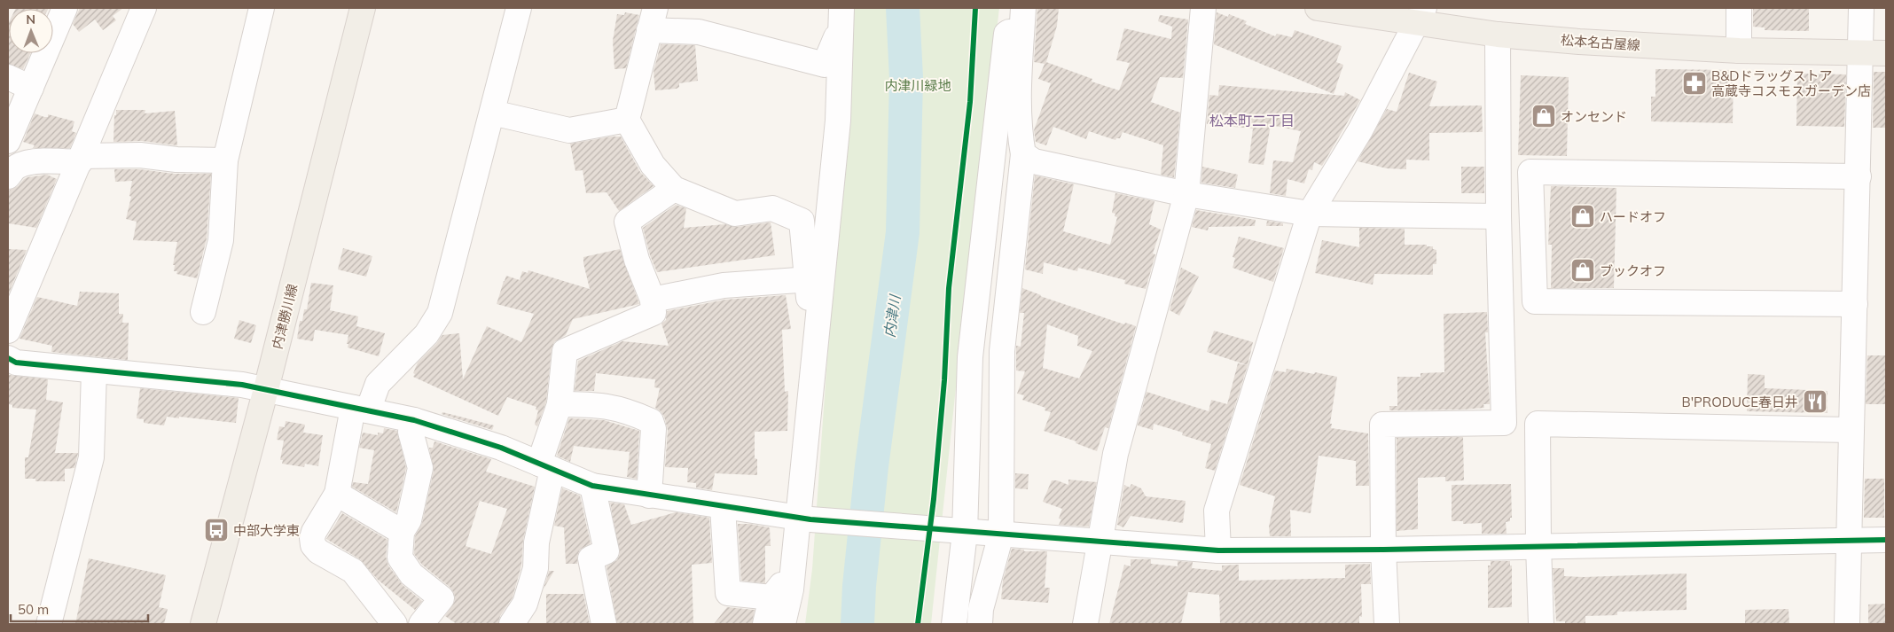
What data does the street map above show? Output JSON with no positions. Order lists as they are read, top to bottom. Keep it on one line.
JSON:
{"streets":{"main road":["松本名古屋線","内津勝川線"]},"districts":["松本町二丁目"],"water":["内津川"],"parks":["内津川緑地"],"places":{"pharmacy":["B&Dドラッグストア 高蔵寺コスモスガーデン店"],"shop":["オンセンド","ハードオフ","ブックオフ"],"restaurant":["B'PRODUCE春日井"],"bus stop":["中部大学東"]},"scale_bar":"50 m","north":"top"}
